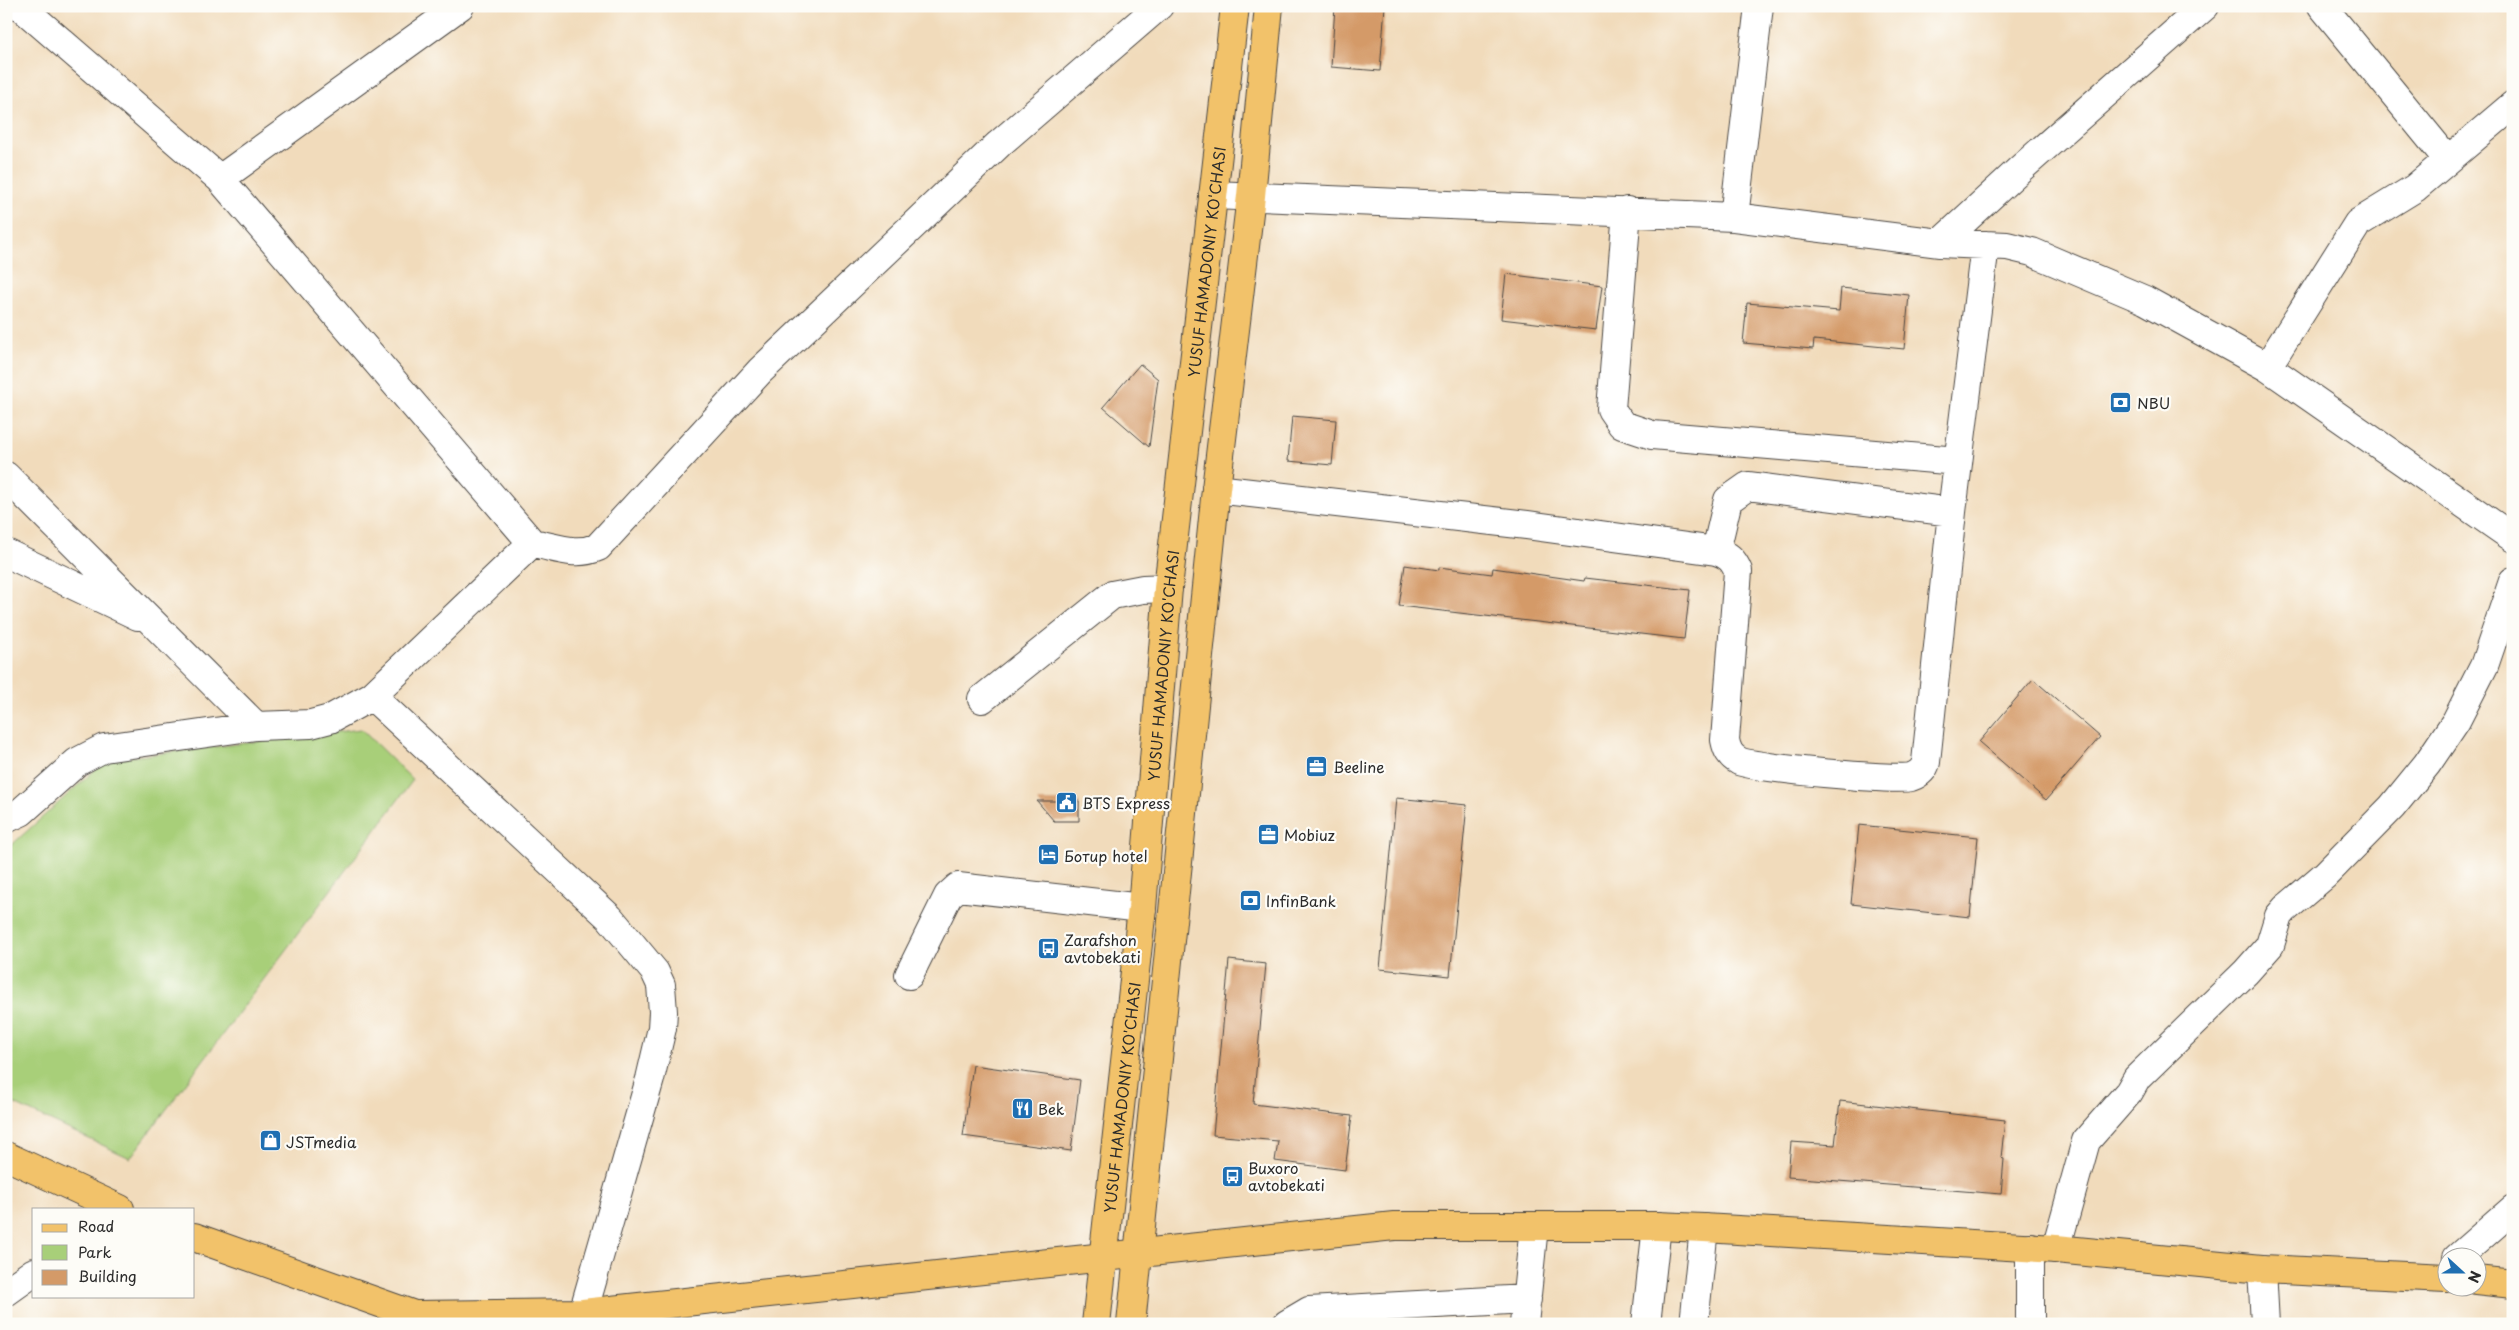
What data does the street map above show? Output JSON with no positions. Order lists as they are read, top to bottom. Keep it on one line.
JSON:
{"streets":{"main road":["YUSUF HAMADONIY KO'CHASI"]},"places":{"bank":["NBU","InfinBank"],"office":["Beeline","Mobiuz"],"public building":["BTS Express"],"hotel":["Ботир hotel"],"bus stop":["Zarafshon avtobekati","Buxoro avtobekati"],"restaurant":["Bek"],"shop":["JSTmedia"]},"legend":["Road","Park","Building"],"north":"right"}
